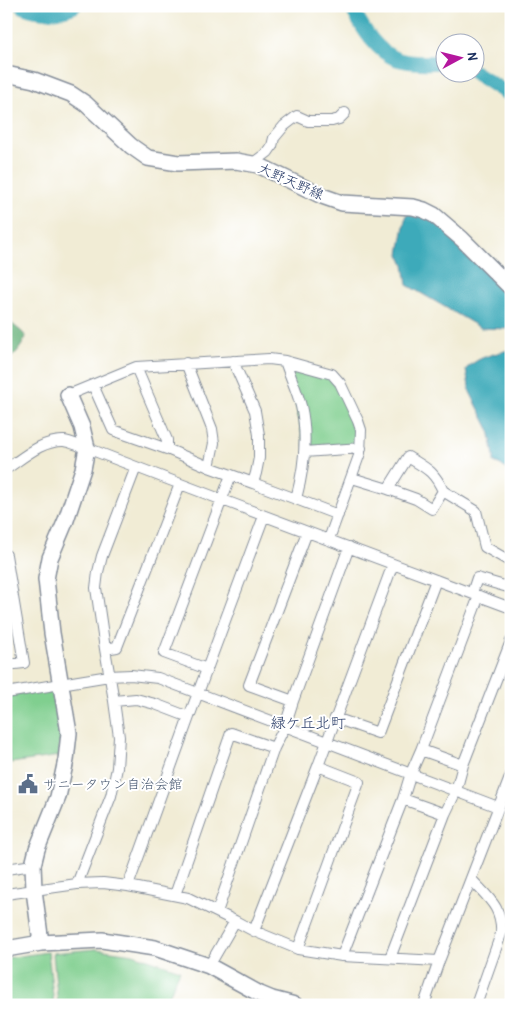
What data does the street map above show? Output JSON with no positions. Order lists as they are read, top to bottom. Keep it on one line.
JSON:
{"streets":{"street":["大野天野線"]},"districts":["緑ケ丘北町"],"places":{"public building":["サニータウン自治会館"]},"north":"right"}
